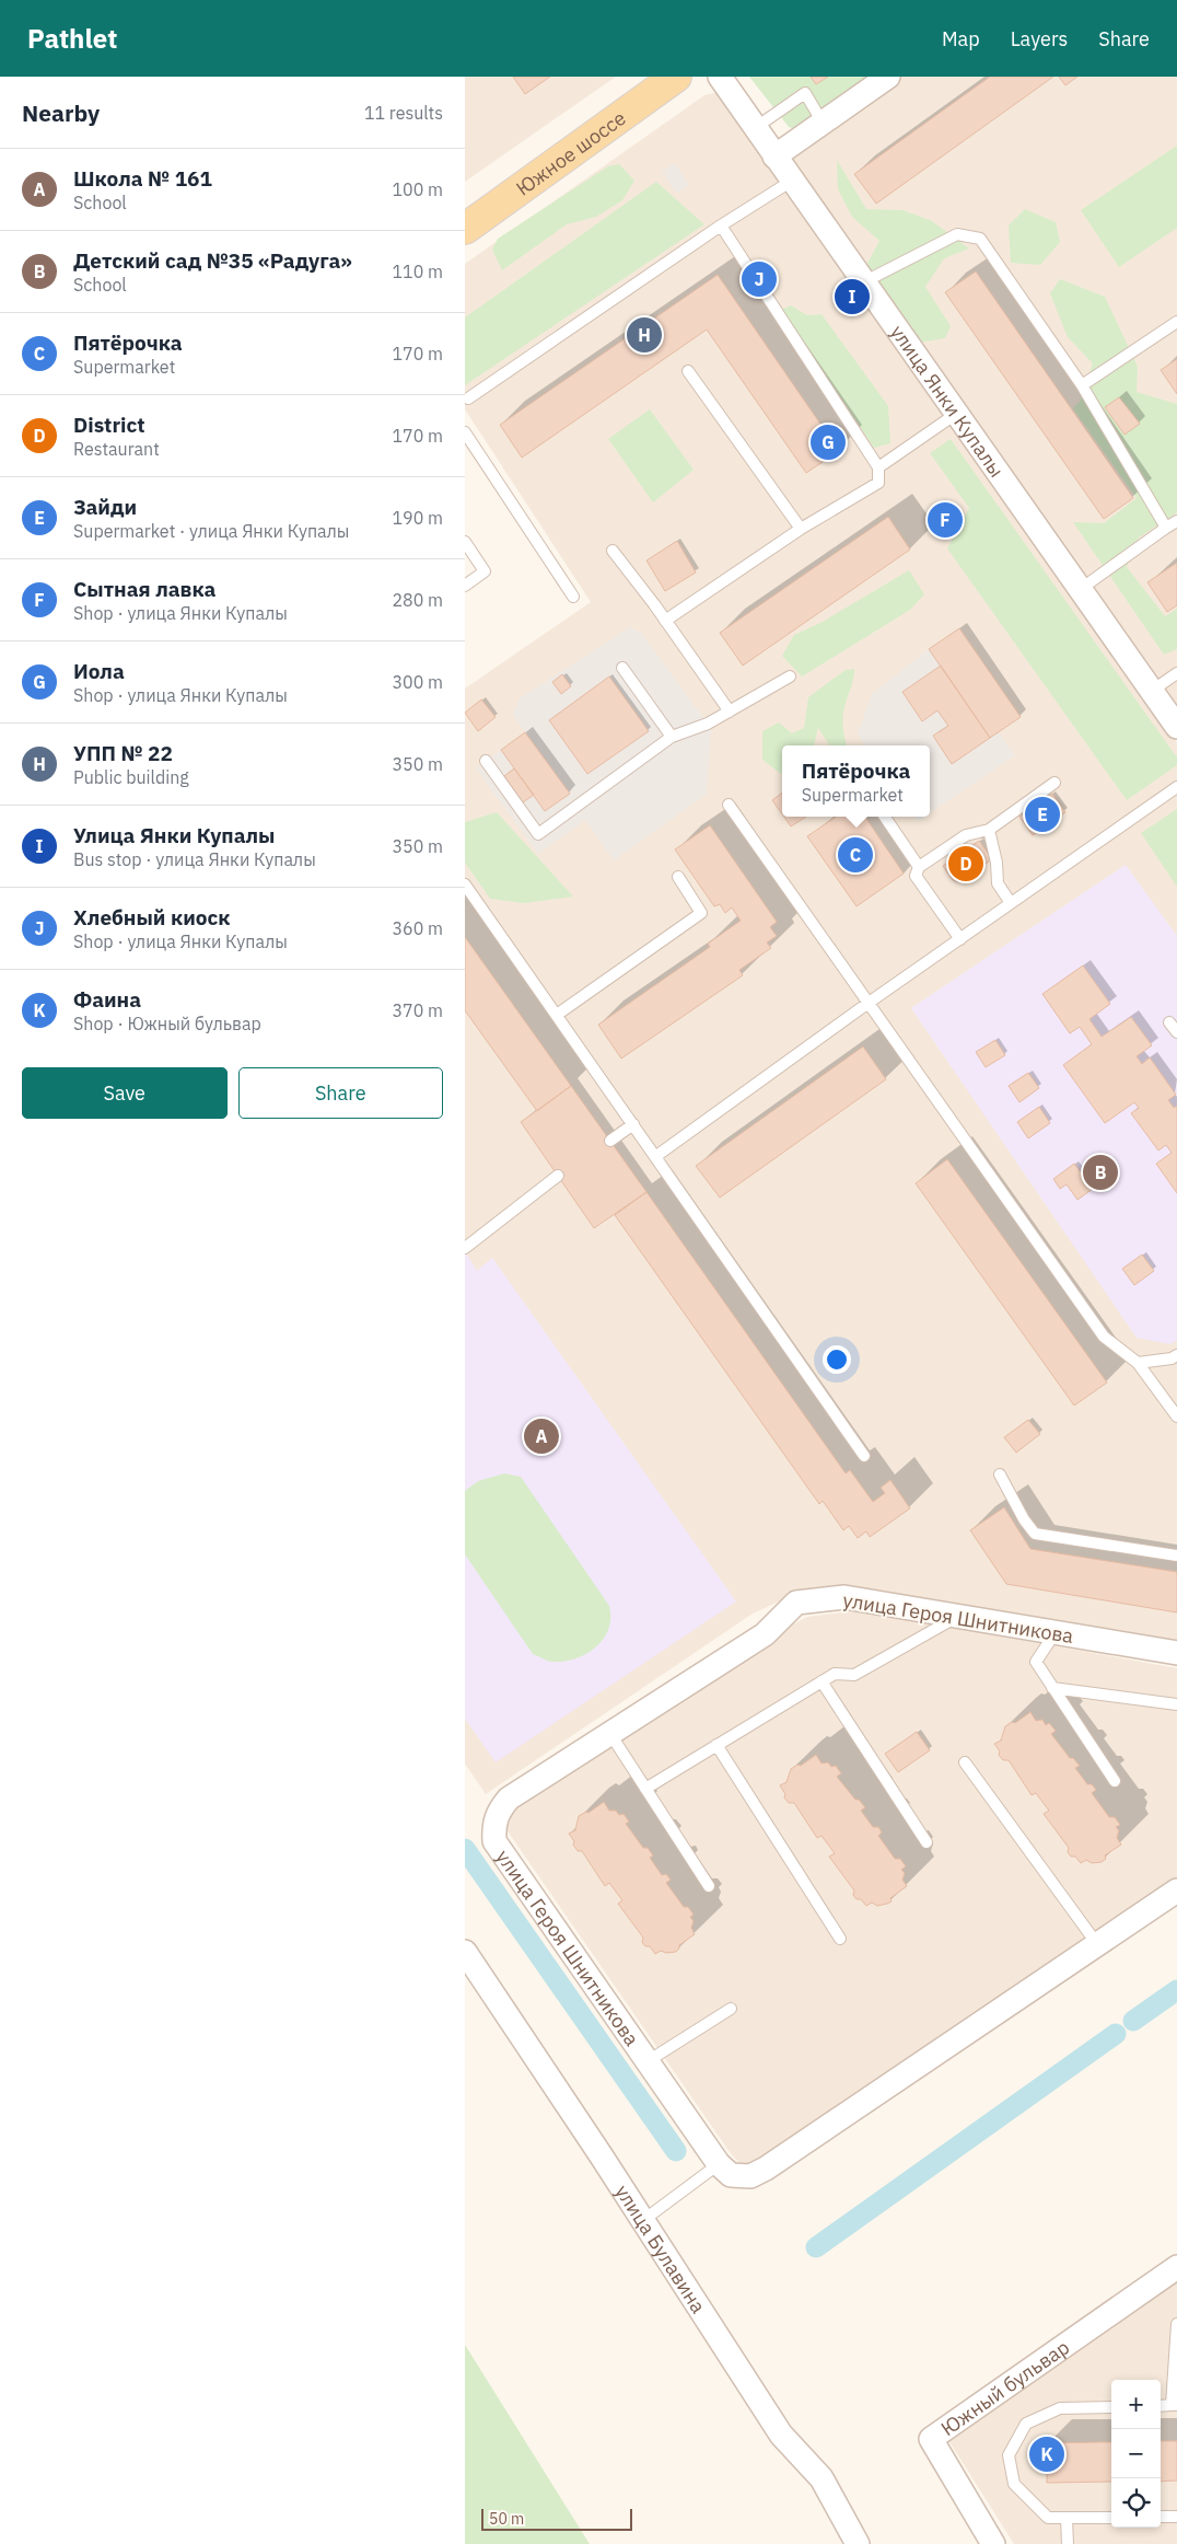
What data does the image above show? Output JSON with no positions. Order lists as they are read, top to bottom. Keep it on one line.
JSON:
{"streets":{"main road":["Южное шоссе"],"street":["улица Янки Купалы","улица Героя Шнитникова","улица Булавина","Южный бульвар"]},"scale_bar":"50 m","page":{"header":"Pathlet","nav":["Map","Layers","Share"],"heading":["Nearby","11 results"],"list":[{"mark":"A","name":"Школа № 161","note":"School","value":"100 m"},{"mark":"B","name":"Детский сад №35 «Радуга»","note":"School","value":"110 m"},{"mark":"C","name":"Пятёрочка","note":"Supermarket","value":"170 m"},{"mark":"D","name":"District","note":"Restaurant","value":"170 m"},{"mark":"E","name":"Зайди","note":"Supermarket · улица Янки Купалы","value":"190 m"},{"mark":"F","name":"Сытная лавка","note":"Shop · улица Янки Купалы","value":"280 m"},{"mark":"G","name":"Иола","note":"Shop · улица Янки Купалы","value":"300 m"},{"mark":"H","name":"УПП № 22","note":"Public building","value":"350 m"},{"mark":"I","name":"Улица Янки Купалы","note":"Bus stop · улица Янки Купалы","value":"350 m"},{"mark":"J","name":"Хлебный киоск","note":"Shop · улица Янки Купалы","value":"360 m"},{"mark":"K","name":"Фаина","note":"Shop · Южный бульвар","value":"370 m"}],"pins":["J","I","H","G","F","E","C","D","B","A","K"],"popup":["Пятёрочка","Supermarket"],"buttons":["Save","Share"],"map_buttons":["+","−"],"scale":"50 m"}}
